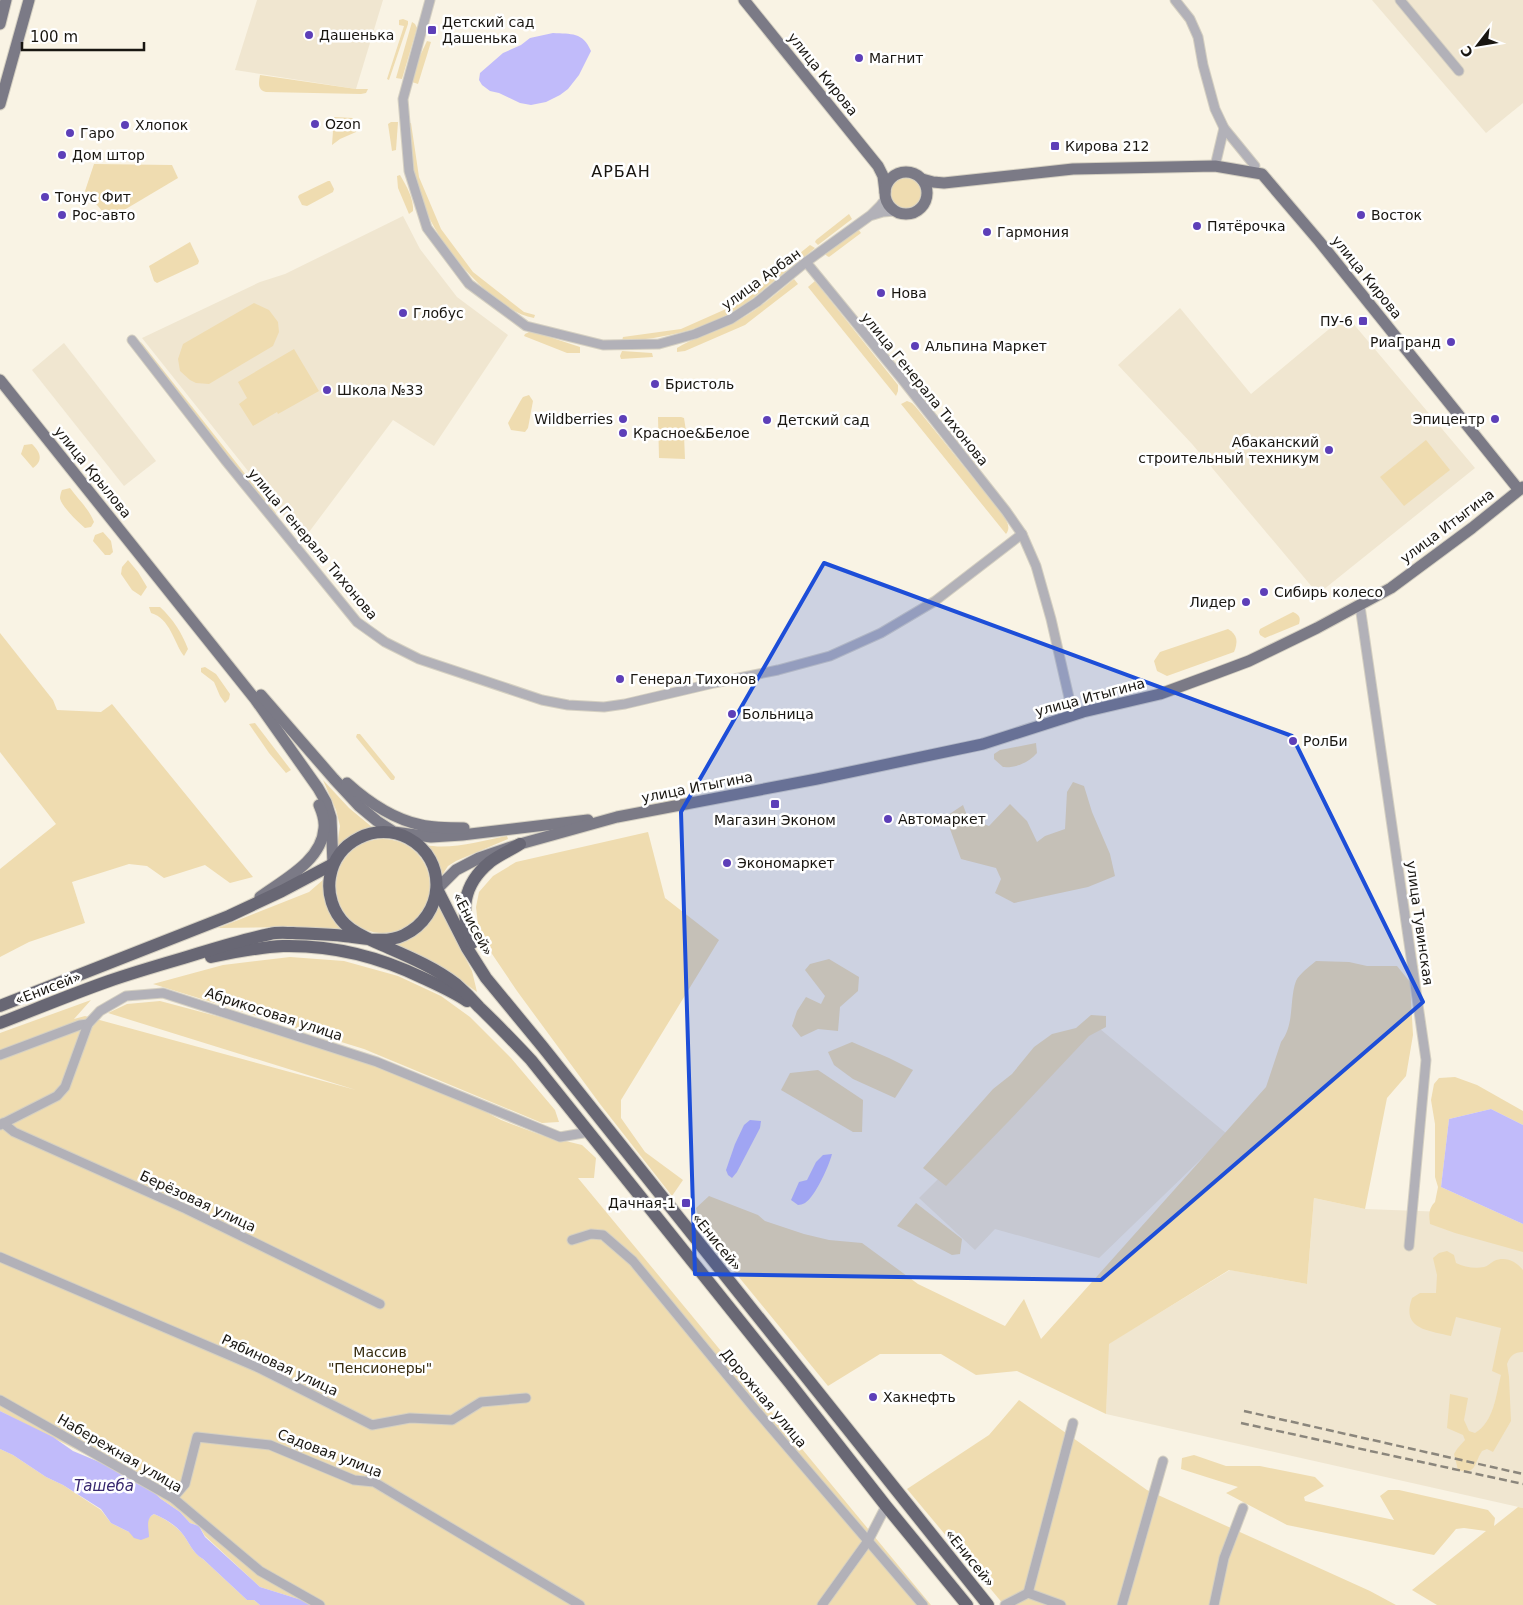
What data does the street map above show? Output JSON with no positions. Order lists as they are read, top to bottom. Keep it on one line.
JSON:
{"streets":{"highway":["«Енисей»"],"main road":["улица Кирова","улица Крылова","улица Итыгина"],"street":["улица Арбан","улица Генерала Тихонова","улица Тувинская","Абрикосовая улица","Берёзовая улица","Рябиновая улица","Дорожная улица","Набережная улица","Садовая улица"]},"crossings":[["улица Кирова","улица Итыгина"],["улица Арбан","улица Генерала Тихонова"],["улица Генерала Тихонова","улица Итыгина"],["улица Итыгина","улица Тувинская"],["улица Итыгина","«Енисей»"],["Абрикосовая улица","Берёзовая улица"],["Набережная улица","Садовая улица"]],"districts":["АРБАН"],"water":["Ташеба"],"parks":["Массив \"Пенсионеры\""],"places":{"transit":["Детский сад Дашенька","Кирова 212","ПУ-6","Магазин Эконом","Дачная-1"],"other":["Дашенька","Магнит","Ozon","Хлопок","Гаро","Дом штор","Тонус Фит","Рос-авто","Восток","Пятёрочка","Гармония","Нова","Глобус","РиаГранд","Альпина Маркет","Бристоль","Школа №33","Wildberries","Эпицентр","Детский сад","Красное&Белое","Абаканский строительный техникум","Сибирь колесо","Лидер","Генерал Тихонов","Больница","РолБи","Автомаркет","Экономаркет","Хакнефть"]},"scale_bar":"100 m","north":"bottom left"}
